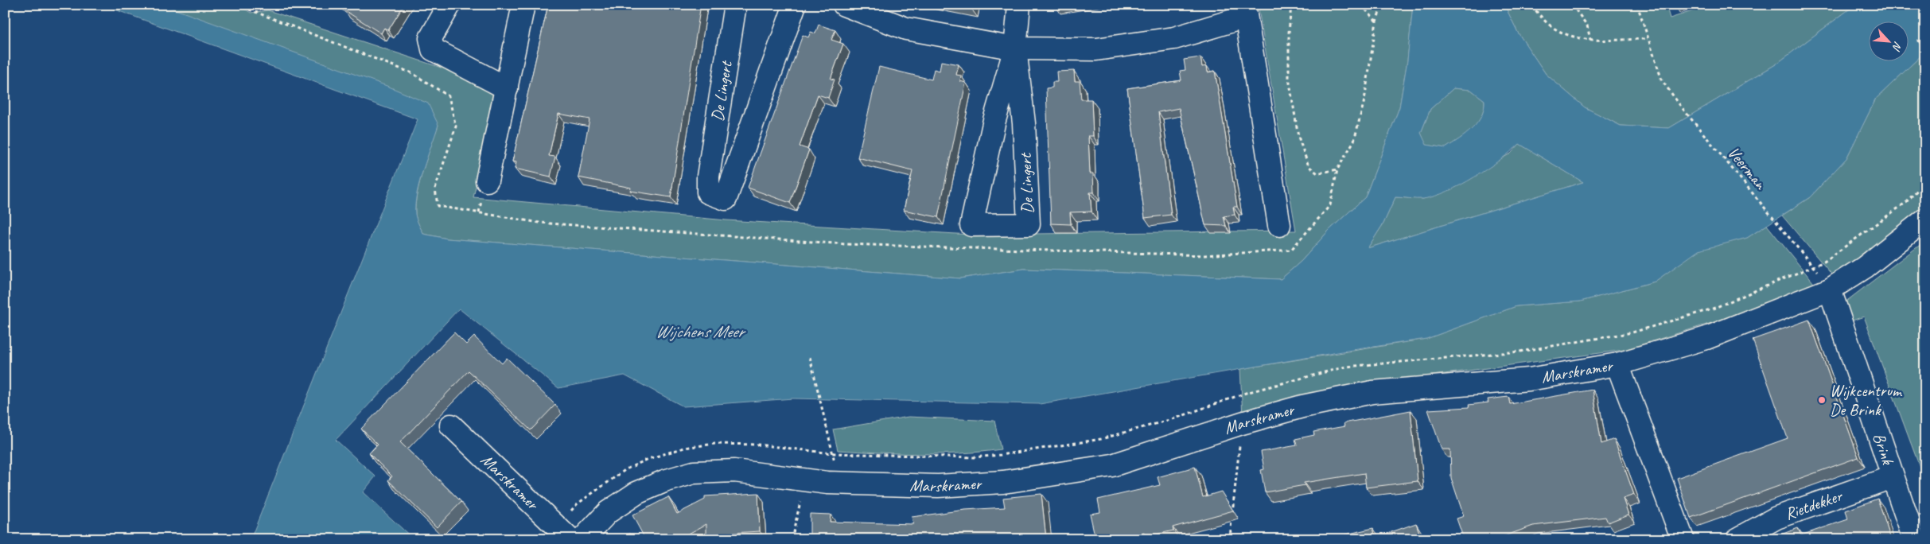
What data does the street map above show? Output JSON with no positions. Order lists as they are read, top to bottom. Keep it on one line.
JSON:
{"streets":{"street":["De Lingert","Marskramer","Brink","Rietdekker"],"path":["Veerman"]},"crossings":[["Marskramer","Brink"],["Brink","Rietdekker"]],"water":["Wijchens Meer"],"places":["Wijkcentrum De Brink"],"north":"bottom right"}
